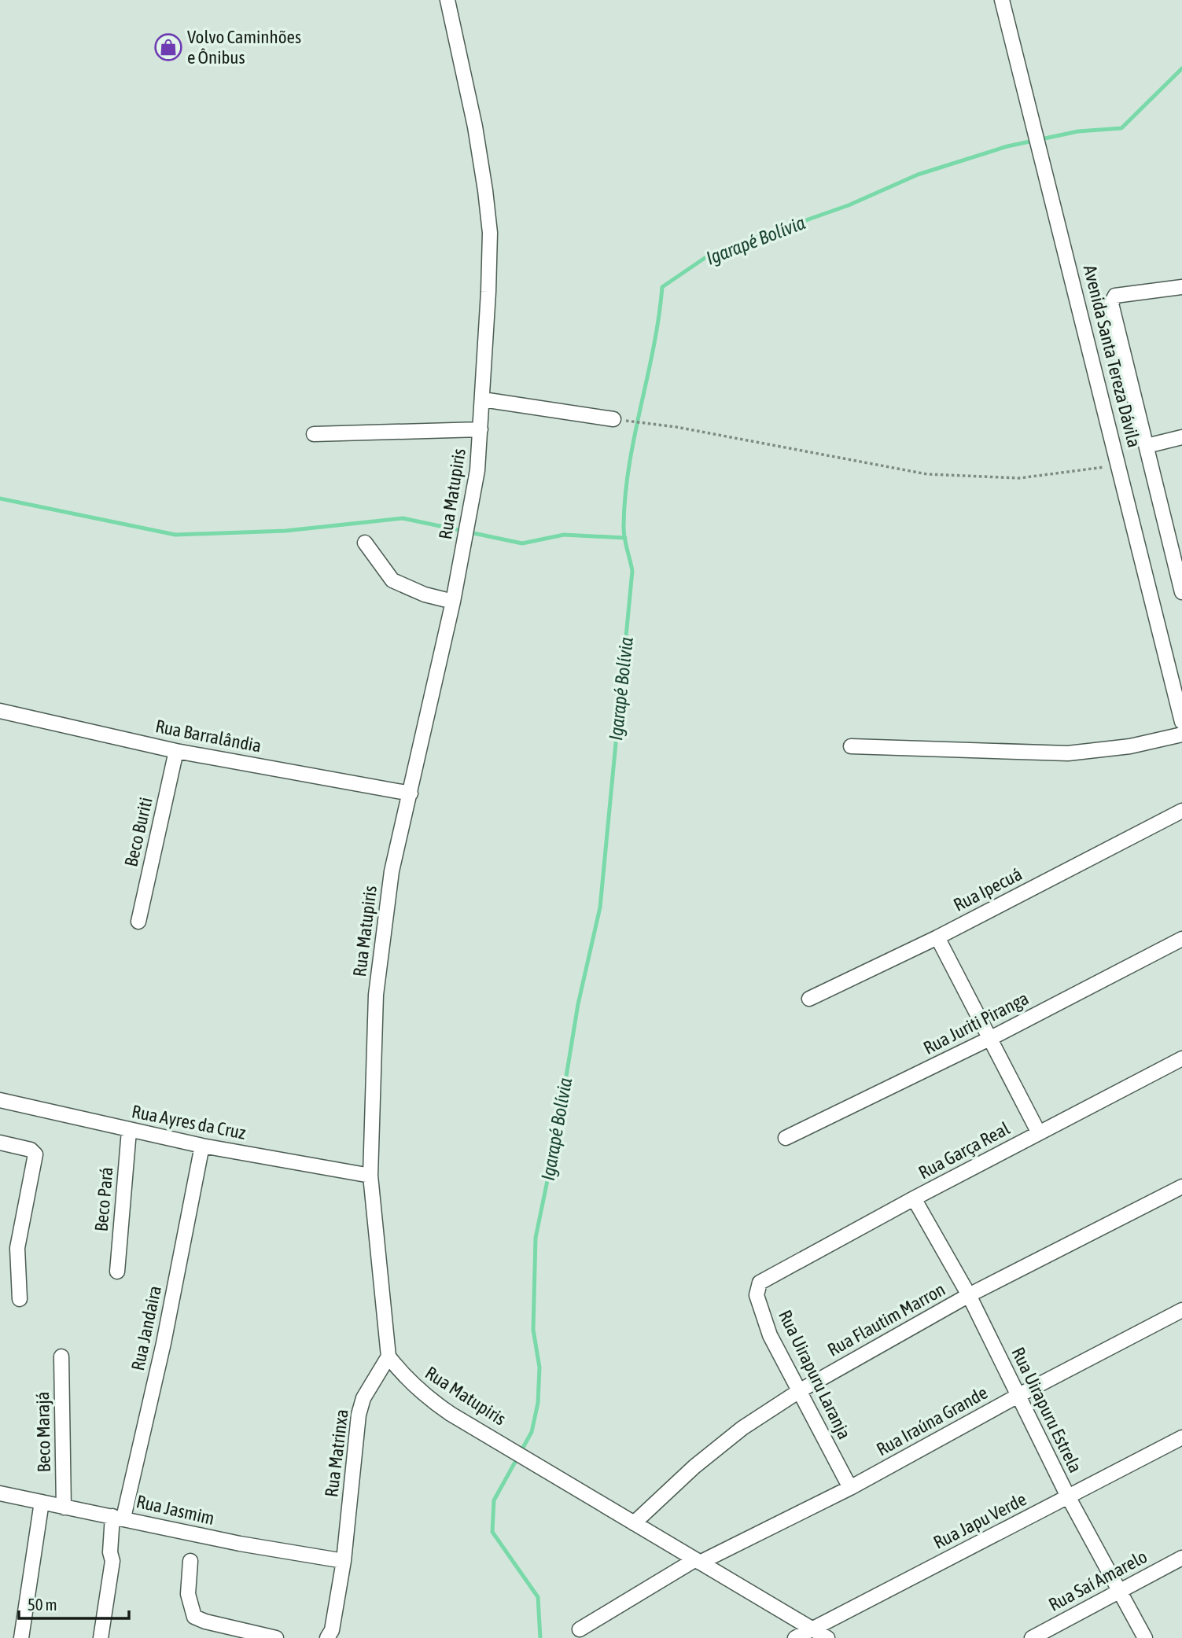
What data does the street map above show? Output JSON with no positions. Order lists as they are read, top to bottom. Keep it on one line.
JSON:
{"streets":{"street":["Avenida Santa Tereza Dávila","Rua Matupiris","Rua Barralândia","Beco Buriti","Rua Ipecuá","Rua Juriti Piranga","Rua Ayres da Cruz","Rua Garça Real","Beco Pará","Rua Flautim Marron","Rua Jandaira","Rua Uirapuru Laranja","Rua Uirapuru Estrela","Rua Iraúna Grande","Beco Marajá","Rua Matrinxa","Rua Jasmim","Rua Japu Verde","Rua Saí Amarelo"]},"crossings":[["Rua Matupiris","Rua Barralândia"],["Rua Matupiris","Rua Ayres da Cruz"],["Rua Matupiris","Rua Flautim Marron"],["Rua Matupiris","Rua Iraúna Grande"],["Rua Matupiris","Rua Matrinxa"],["Rua Matupiris","Rua Japu Verde"],["Rua Barralândia","Beco Buriti"],["Rua Ayres da Cruz","Beco Pará"],["Rua Ayres da Cruz","Rua Jandaira"],["Rua Garça Real","Rua Uirapuru Laranja"],["Rua Garça Real","Rua Uirapuru Estrela"],["Rua Flautim Marron","Rua Uirapuru Laranja"],["Rua Flautim Marron","Rua Uirapuru Estrela"],["Rua Jandaira","Rua Jasmim"],["Rua Uirapuru Laranja","Rua Iraúna Grande"],["Rua Uirapuru Estrela","Rua Iraúna Grande"],["Rua Uirapuru Estrela","Rua Japu Verde"],["Rua Uirapuru Estrela","Rua Saí Amarelo"],["Beco Marajá","Rua Jasmim"],["Rua Matrinxa","Rua Jasmim"]],"water":["Igarapé Bolívia"],"places":{"shop":["Volvo Caminhões e Ônibus"]},"scale_bar":"50 m"}
